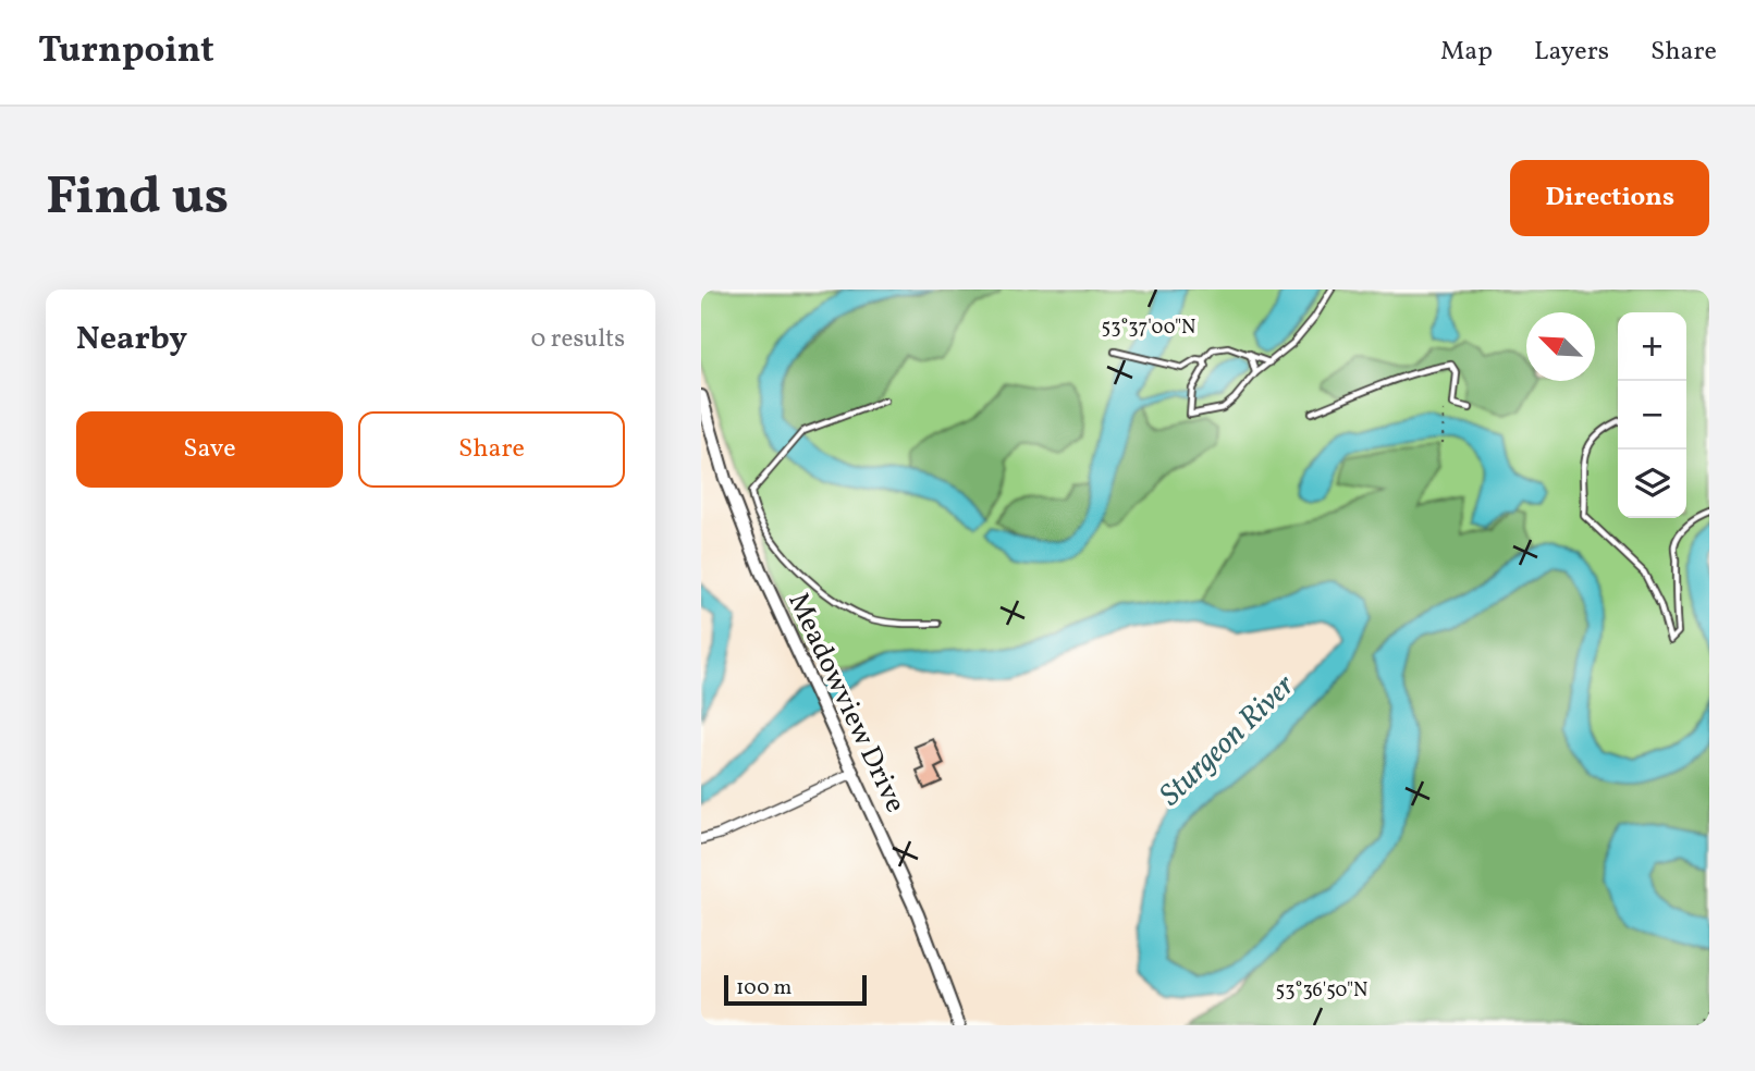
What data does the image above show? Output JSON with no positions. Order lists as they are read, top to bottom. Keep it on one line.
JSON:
{"streets":{"street":["Meadowview Drive"]},"water":["Sturgeon River"],"scale_bar":"100 m","north":"top left","page":{"header":"Turnpoint","nav":["Map","Layers","Share"],"buttons":["Directions",["Save","Share"]],"title":"Find us","heading":["Nearby","0 results"],"map_buttons":["+","−"],"scale":"100 m"},"coordinates":["53°37'00\"N","53°36'50\"N"]}
